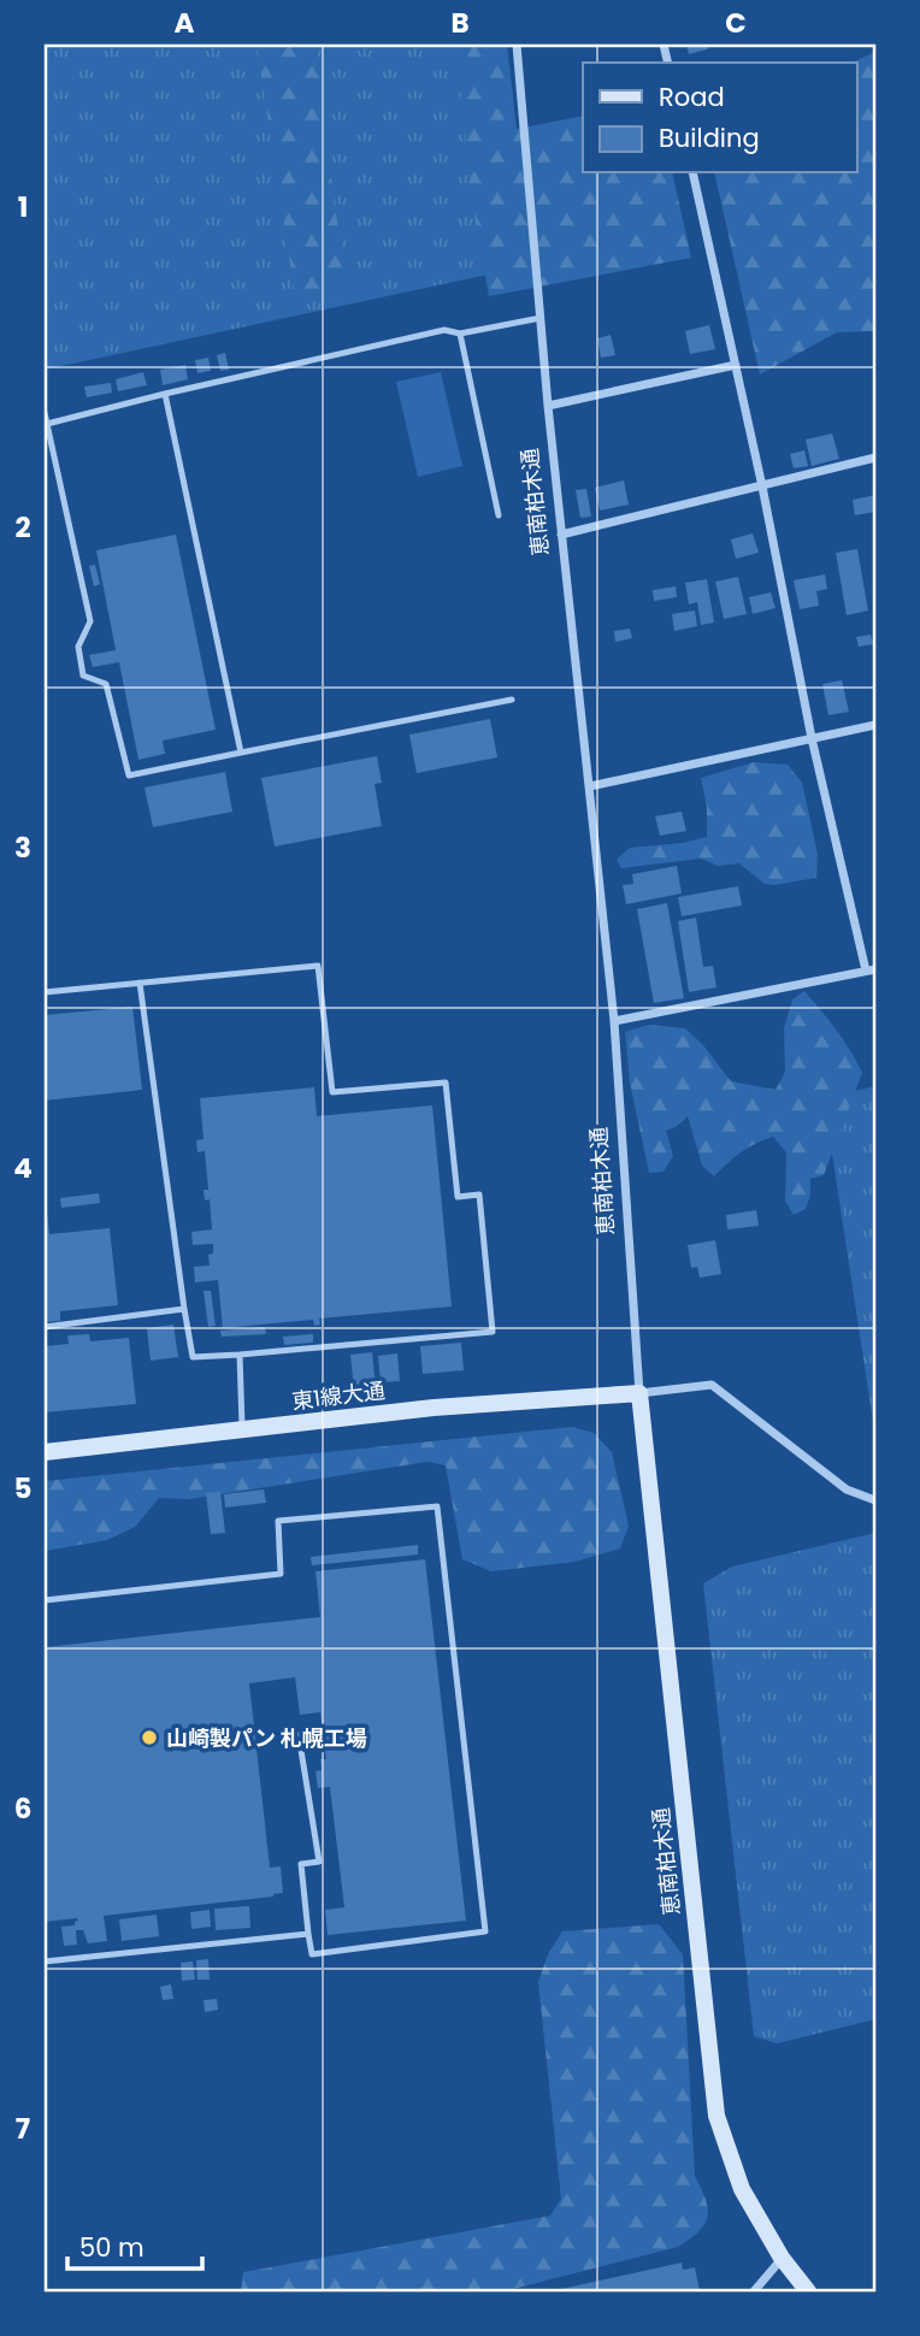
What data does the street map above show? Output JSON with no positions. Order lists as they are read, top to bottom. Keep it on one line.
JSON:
{"streets":{"street":["恵南柏木通","東1線大通"]},"crossings":[["恵南柏木通","東1線大通"]],"places":["山崎製パン 札幌工場"],"legend":["Road","Building"],"scale_bar":"50 m","grid":{"columns":["A","B","C"],"rows":["1","2","3","4","5","6","7"]}}
